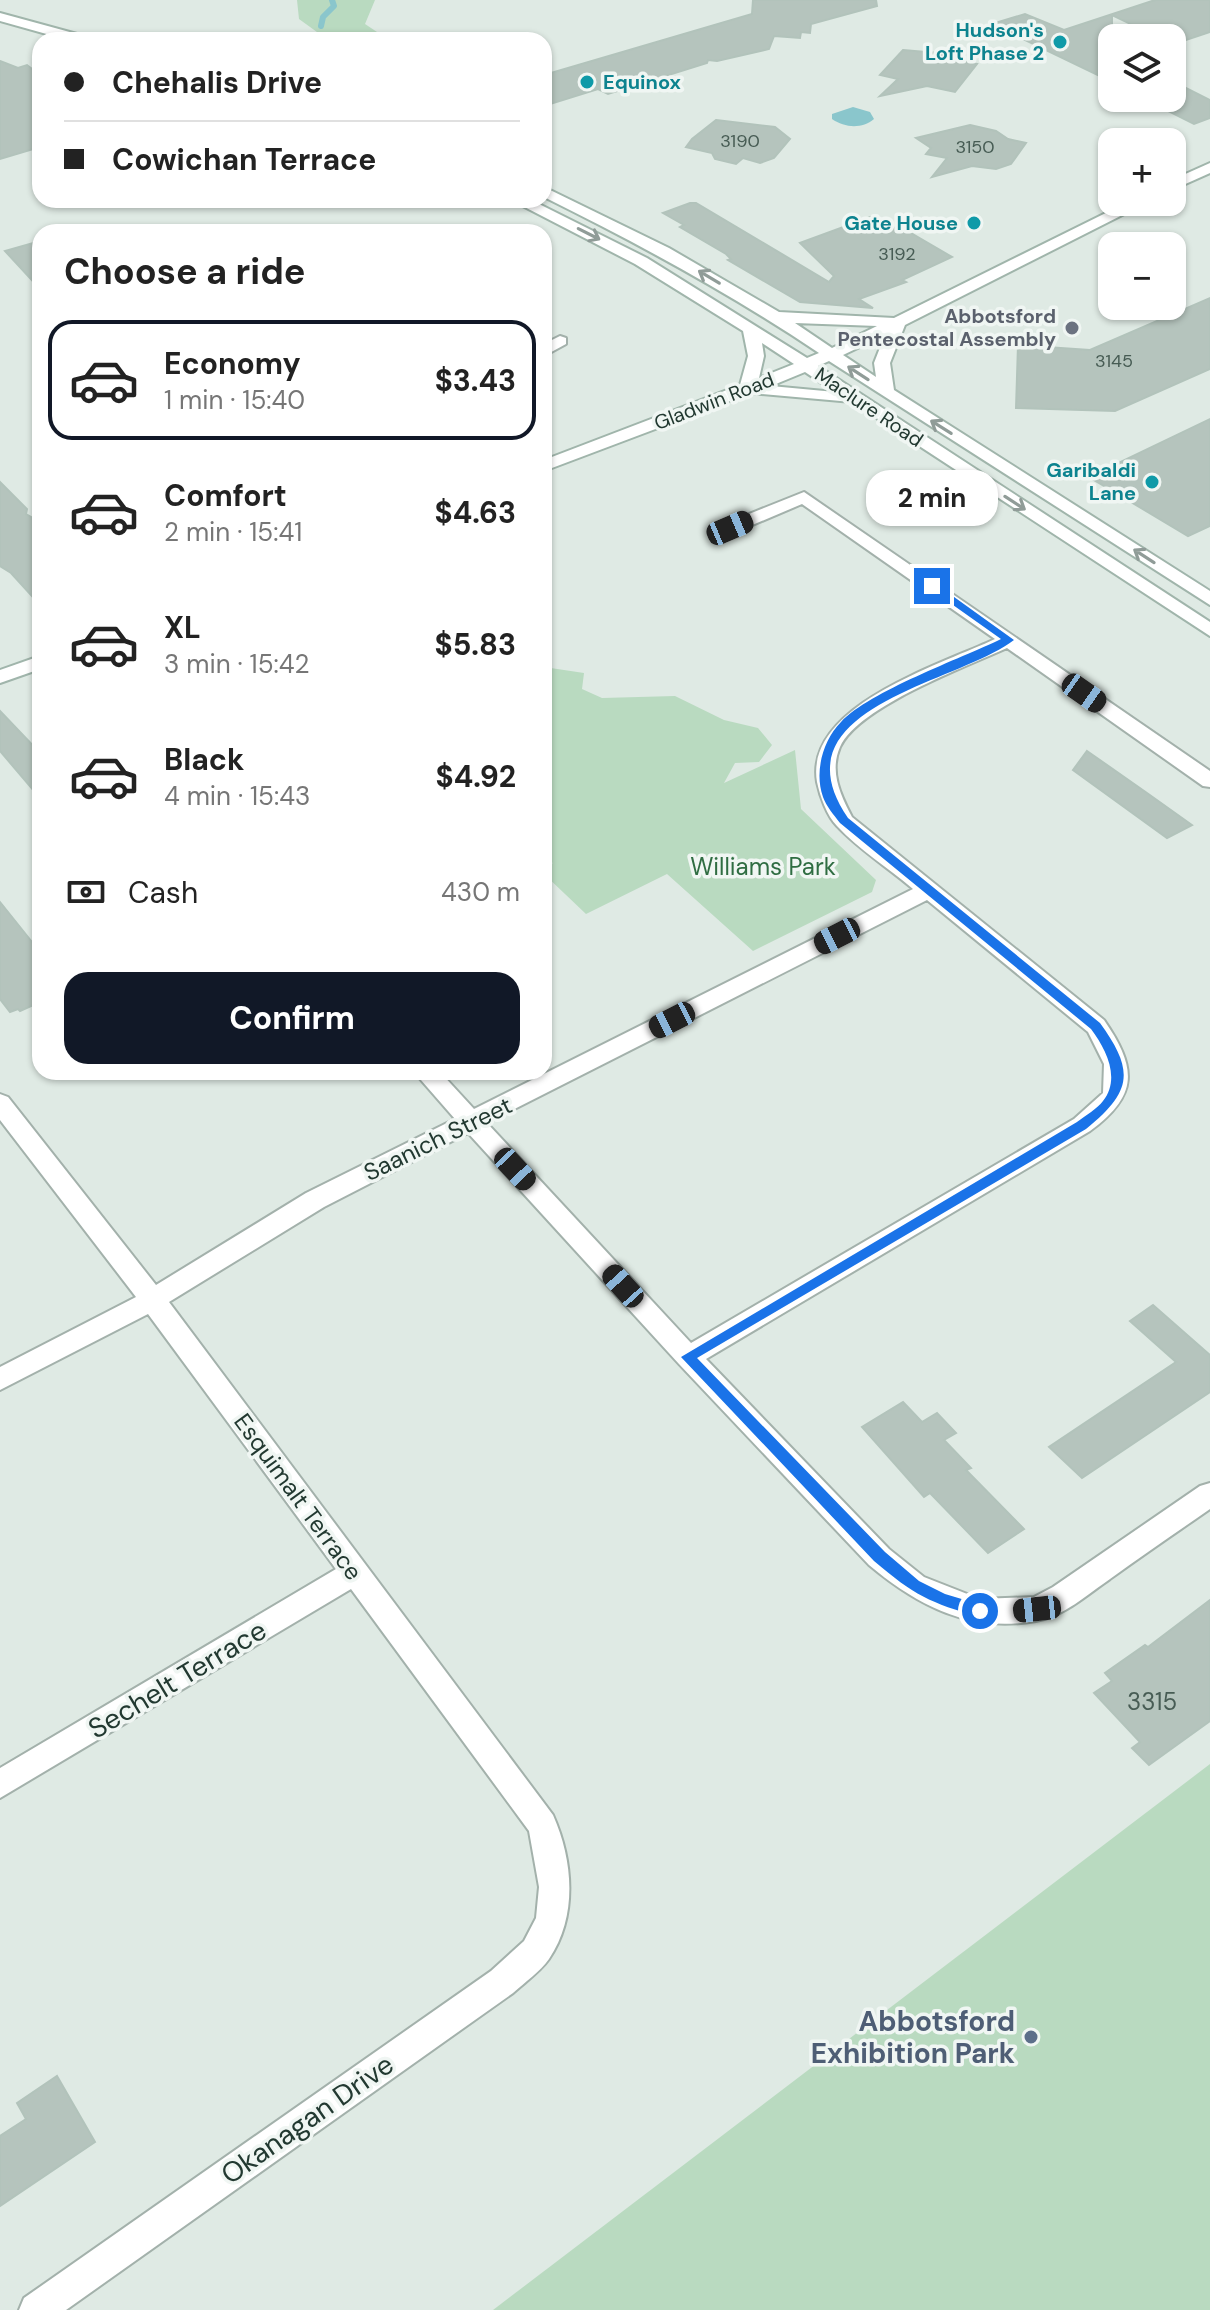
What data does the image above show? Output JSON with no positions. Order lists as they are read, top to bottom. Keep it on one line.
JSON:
{"streets":{"street":["Gladwin Road","Maclure Road","Saanich Street","Esquimalt Terrace","Sechelt Terrace","Okanagan Drive"]},"crossings":[["Gladwin Road","Maclure Road"],["Saanich Street","Esquimalt Terrace"],["Esquimalt Terrace","Sechelt Terrace"],["Esquimalt Terrace","Okanagan Drive"]],"parks":["Williams Park"],"places":["Hudson's Loft Phase 2","Equinox","Gate House","Abbotsford Pentecostal Assembly","Garibaldi Lane","Abbotsford Exhibition Park"],"house_numbers":["3190","3150","3192","3145","3315"],"page":{"map_buttons":["+","−"],"banner":["Chehalis Drive","Cowichan Terrace"],"heading":"Choose a ride","list":[{"name":"Economy","note":"1 min · 15:40","value":"$3.43"},{"name":"Comfort","note":"2 min · 15:41","value":"$4.63"},{"name":"XL","note":"3 min · 15:42","value":"$5.83"},{"name":"Black","note":"4 min · 15:43","value":"$4.92"}],"bubble":"2 min","pay":["Cash","430 m"],"buttons":"Confirm"}}
